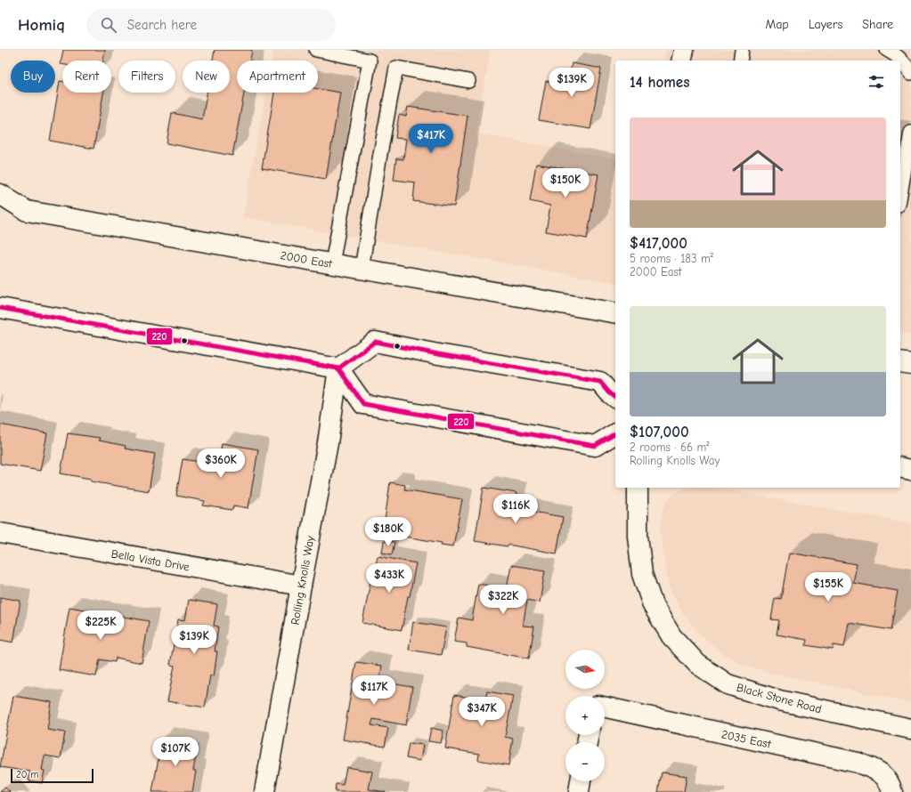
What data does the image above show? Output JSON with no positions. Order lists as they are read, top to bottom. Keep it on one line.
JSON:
{"streets":{"street":["2000 East","Bella Vista Drive","Rolling Knolls Way","Black Stone Road","2035 East"]},"crossings":[["Bella Vista Drive","Rolling Knolls Way"]],"lines":["transit line 220"],"scale_bar":"20 m","north":"right","page":{"header":"Homiq","search":"Search here","nav":["Map","Layers","Share"],"chip":["Buy","Rent","Filters","New","Apartment"],"heading":"14 homes","price":["$139K","$417K","$150K","$360K","$116K","$180K","$433K","$155K","$322K","$225K","$139K","$117K","$347K","$107K"],"list":[{"name":"$417,000","note":"5 rooms · 183 m² · 2000 East"},{"name":"$107,000","note":"2 rooms · 66 m² · Rolling Knolls Way"}],"map_buttons":["+","−"],"scale":"20 m"}}
